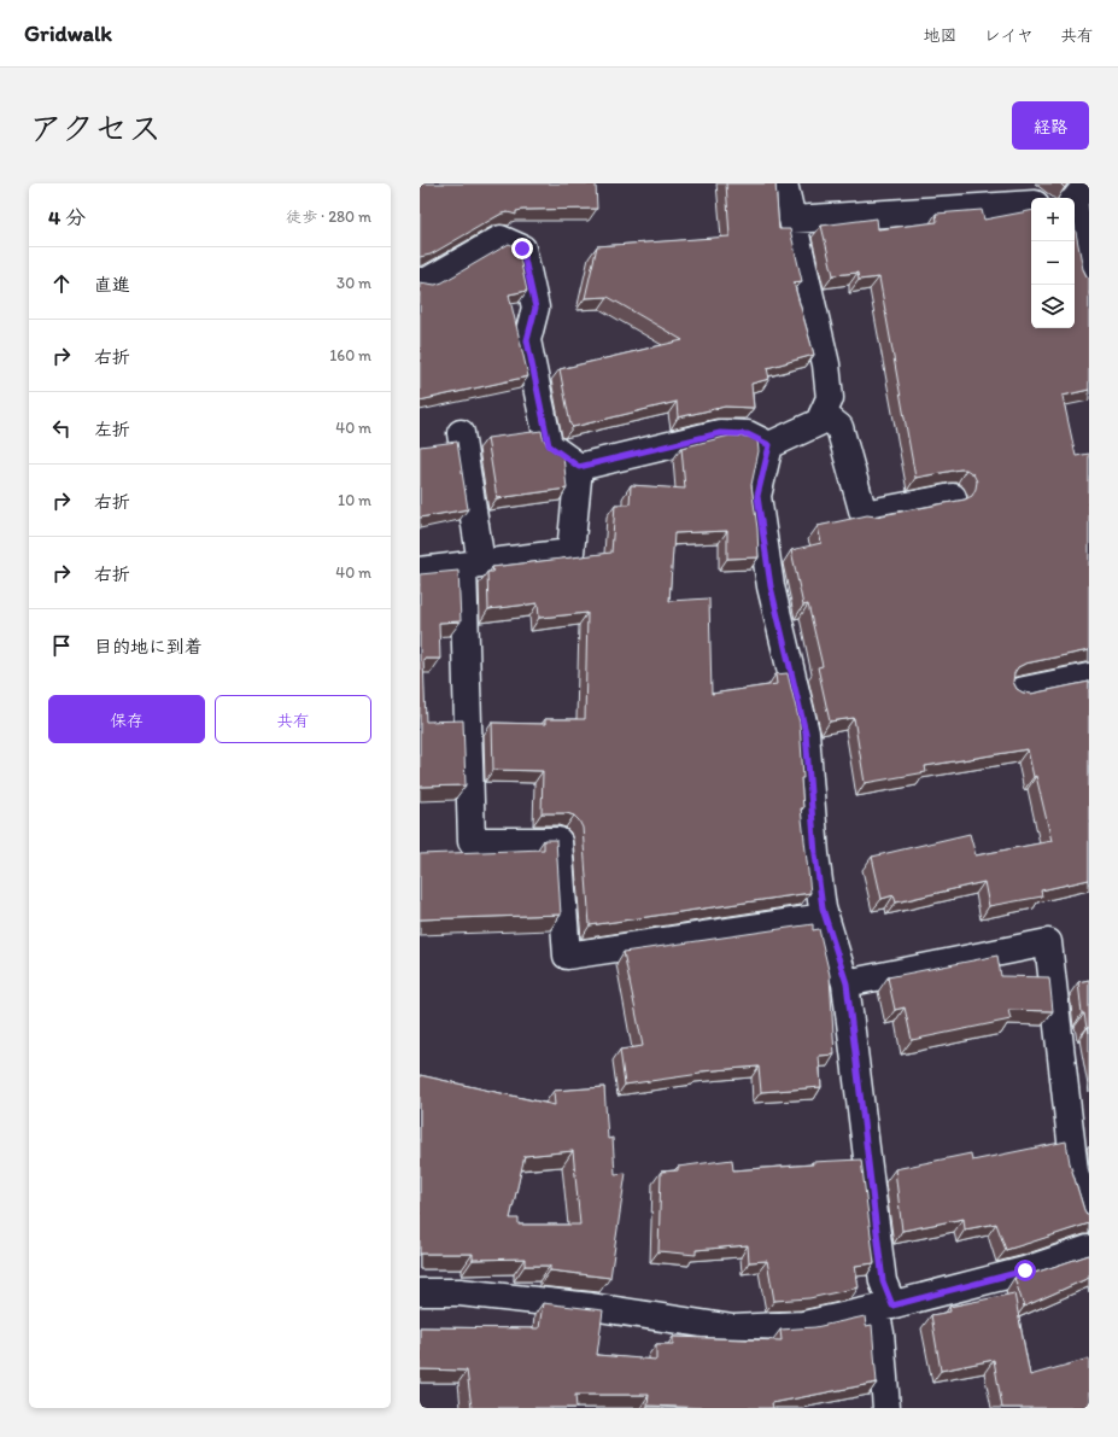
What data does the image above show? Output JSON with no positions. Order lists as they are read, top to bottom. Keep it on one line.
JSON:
{"page":{"header":"Gridwalk","nav":["地図","レイヤ","共有"],"title":"アクセス","buttons":["経路",["保存","共有"]],"heading":["4 分","徒歩 · 280 m"],"map_buttons":["+","−"],"list":[["直進","30 m"],["右折","160 m"],["左折","40 m"],["右折","10 m"],["右折","40 m"],"目的地に到着"]}}
